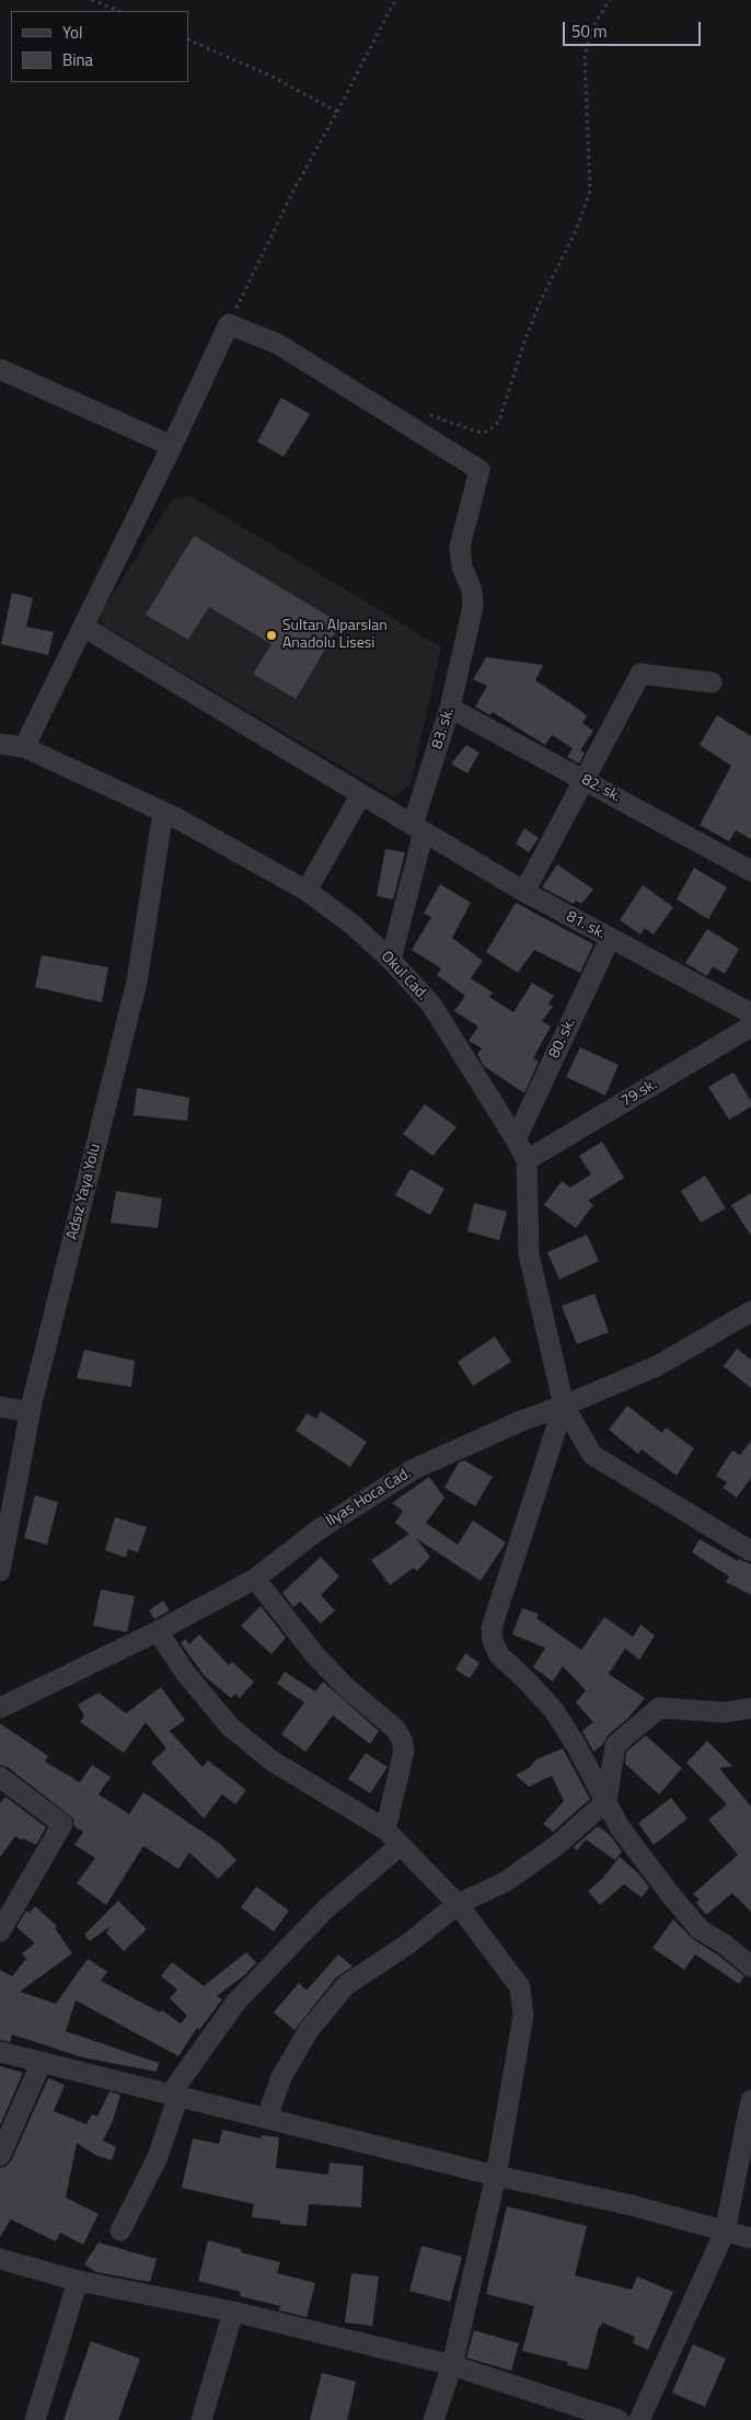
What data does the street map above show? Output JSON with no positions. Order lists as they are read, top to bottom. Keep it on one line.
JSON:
{"streets":{"street":["83. sk.","82. sk.","81. sk.","Okul Cad.","80. sk.","79.sk.","Adsız Yaya Yolu","İlyas Hoca Cad."]},"crossings":[["83. sk.","82. sk."],["83. sk.","81. sk."],["83. sk.","Okul Cad."],["81. sk.","80. sk."],["Okul Cad.","80. sk."],["Okul Cad.","79.sk."],["Okul Cad.","Adsız Yaya Yolu"],["Okul Cad.","İlyas Hoca Cad."]],"places":["Sultan Alparslan Anadolu Lisesi"],"legend":["Yol","Bina"],"scale_bar":"50 m"}
